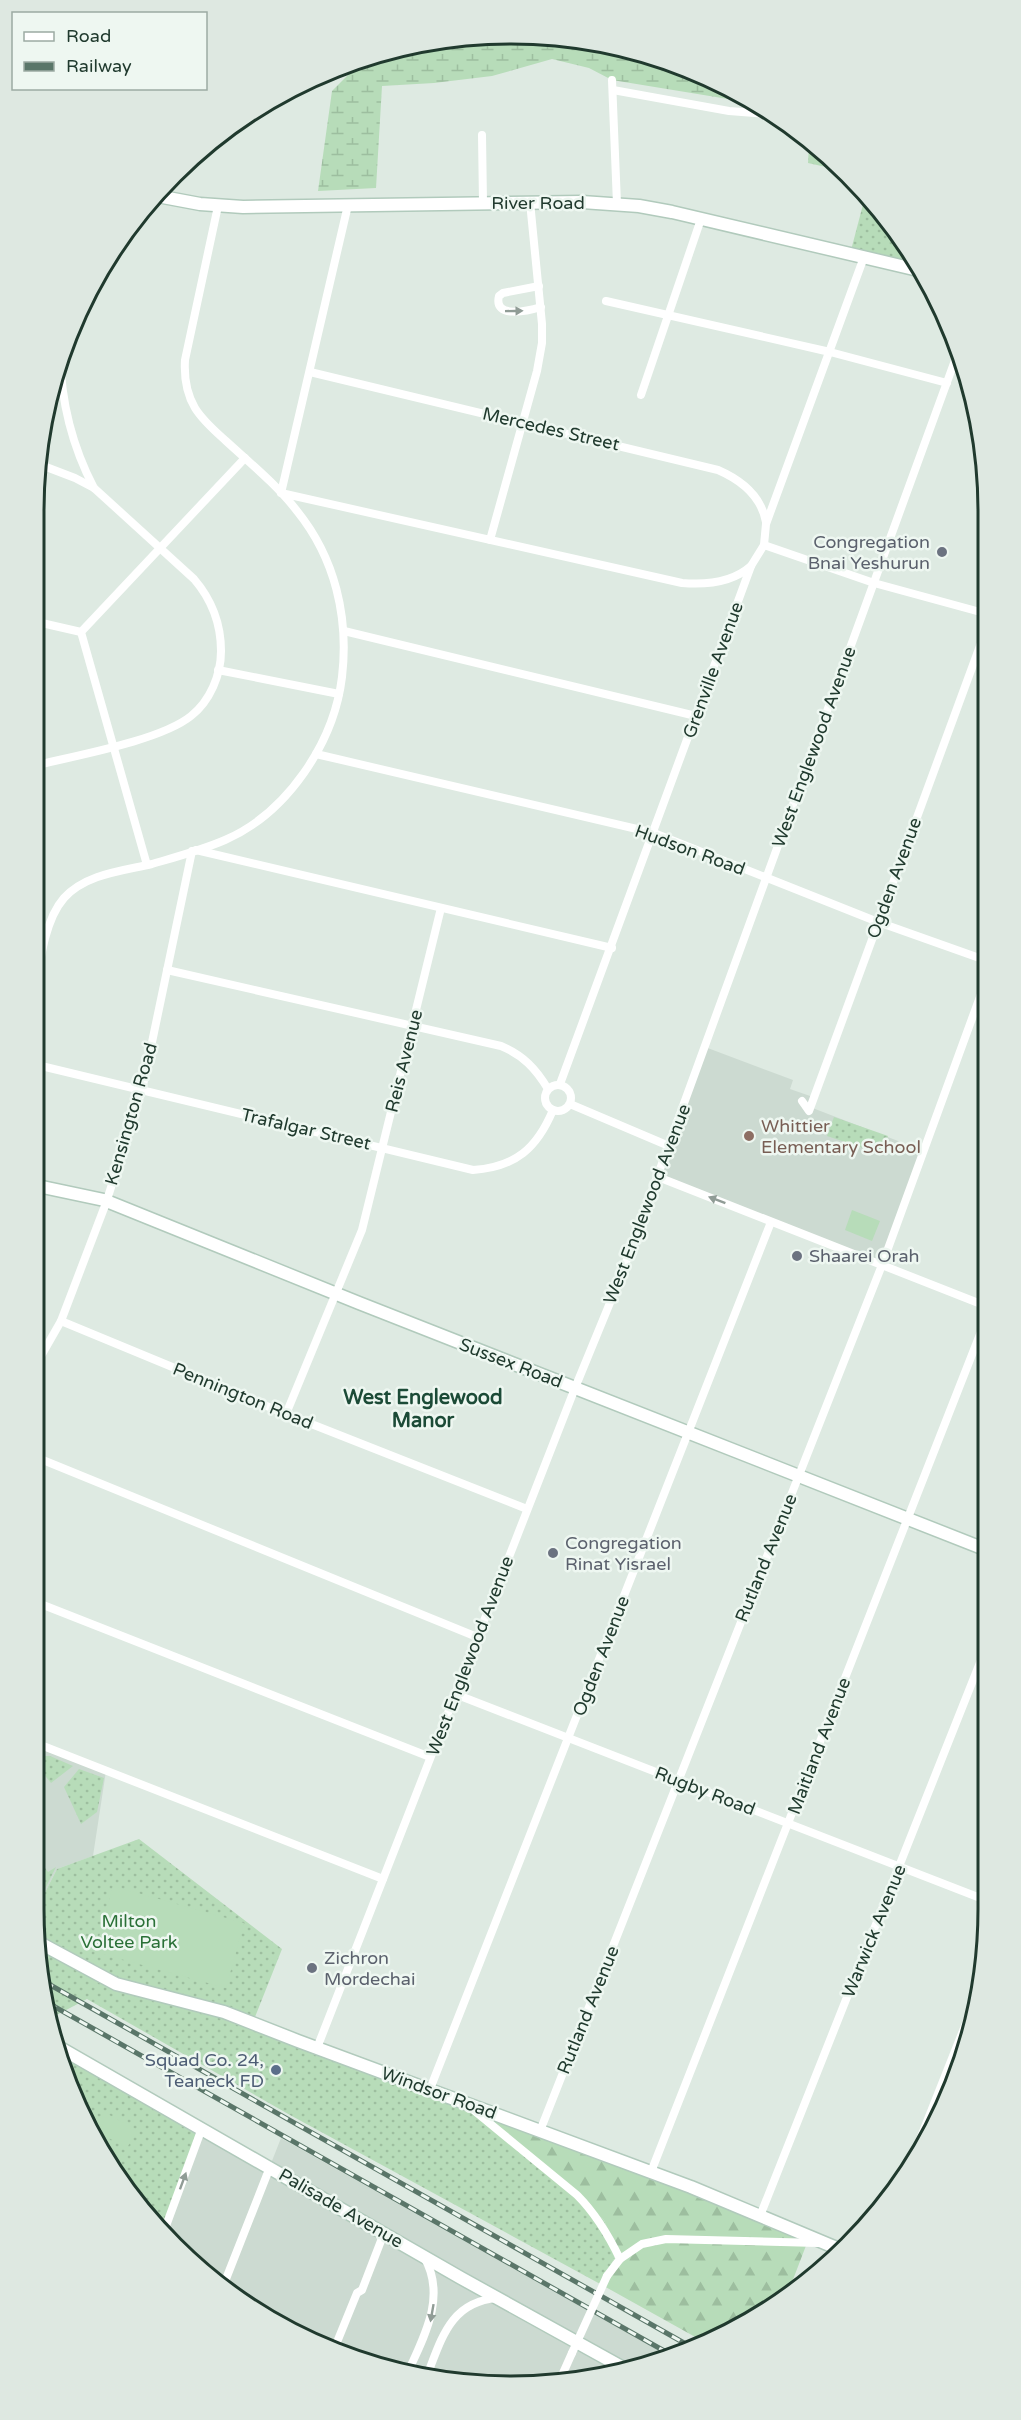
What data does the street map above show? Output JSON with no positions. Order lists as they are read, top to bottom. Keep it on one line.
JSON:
{"streets":{"street":["River Road","Mercedes Street","Grenville Avenue","West Englewood Avenue","Hudson Road","Ogden Avenue","Reis Avenue","Kensington Road","Trafalgar Street","Sussex Road","Pennington Road","Rutland Avenue","Maitland Avenue","Rugby Road","Warwick Avenue","Windsor Road","Palisade Avenue"]},"crossings":[["River Road","Grenville Avenue"],["Mercedes Street","Grenville Avenue"],["Grenville Avenue","Hudson Road"],["Grenville Avenue","Trafalgar Street"],["West Englewood Avenue","Hudson Road"],["West Englewood Avenue","Sussex Road"],["West Englewood Avenue","Pennington Road"],["West Englewood Avenue","Rugby Road"],["West Englewood Avenue","Windsor Road"],["Hudson Road","Ogden Avenue"],["Ogden Avenue","Sussex Road"],["Ogden Avenue","Rugby Road"],["Ogden Avenue","Windsor Road"],["Reis Avenue","Trafalgar Street"],["Reis Avenue","Sussex Road"],["Reis Avenue","Pennington Road"],["Kensington Road","Trafalgar Street"],["Kensington Road","Sussex Road"],["Kensington Road","Pennington Road"],["Sussex Road","Rutland Avenue"],["Sussex Road","Maitland Avenue"],["Rutland Avenue","Rugby Road"],["Rutland Avenue","Windsor Road"],["Maitland Avenue","Rugby Road"],["Maitland Avenue","Windsor Road"],["Rugby Road","Warwick Avenue"],["Warwick Avenue","Windsor Road"]],"districts":["West Englewood Manor"],"parks":["Milton Voltee Park"],"places":["Congregation Bnai Yeshurun","Whittier Elementary School","Shaarei Orah","Congregation Rinat Yisrael","Zichron Mordechai","Squad Co. 24, Teaneck FD"],"legend":["Road","Railway"]}
